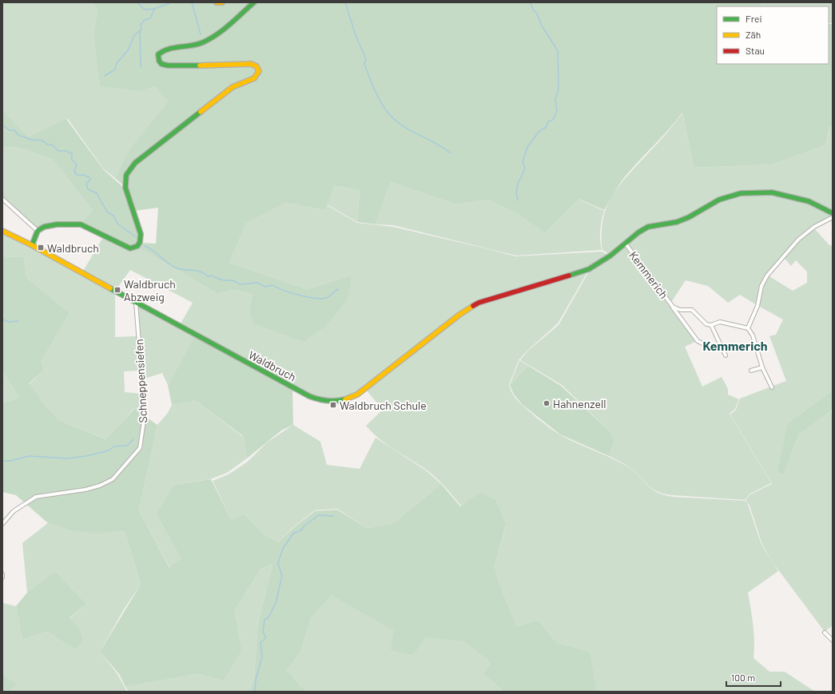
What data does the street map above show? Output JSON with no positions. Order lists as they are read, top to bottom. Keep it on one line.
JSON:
{"streets":{"street":["Kemmerich","Waldbruch","Schneppensiefen"]},"crossings":[["Kemmerich","Waldbruch"],["Waldbruch","Schneppensiefen"]],"districts":["Kemmerich"],"places":{"transit":["Waldbruch","Waldbruch Abzweig","Waldbruch Schule"],"other":["Hahnenzell"]},"legend":["Frei","Zäh","Stau"],"scale_bar":"100 m"}
